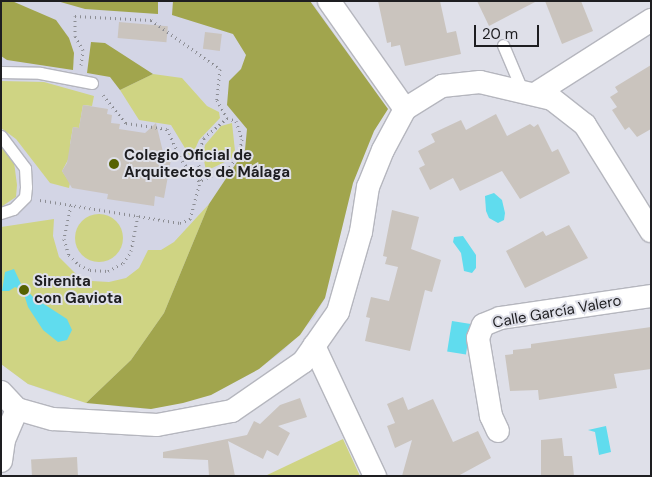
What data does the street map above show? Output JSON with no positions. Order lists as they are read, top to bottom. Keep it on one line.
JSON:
{"streets":{"street":["Calle García Valero"]},"places":["Colegio Oficial de Arquitectos de Málaga","Sirenita con Gaviota"],"scale_bar":"20 m"}
